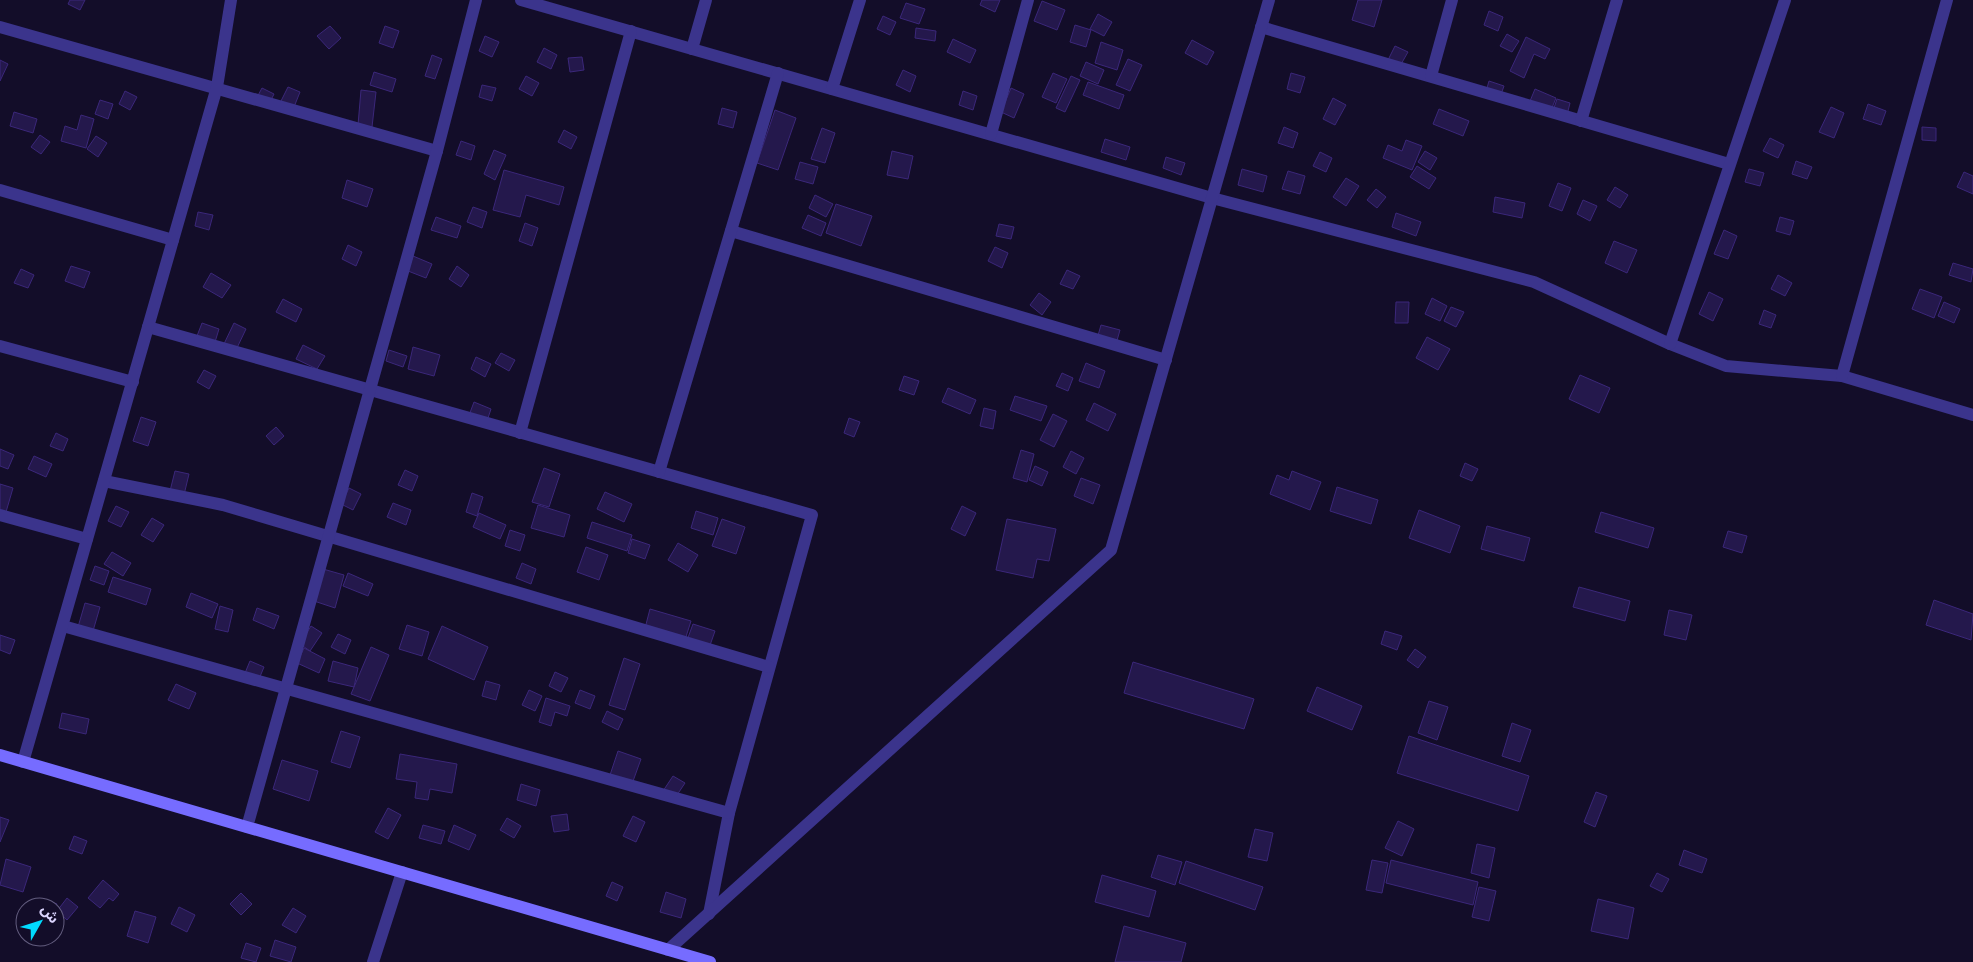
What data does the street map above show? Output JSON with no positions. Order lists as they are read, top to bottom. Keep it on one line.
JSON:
{"north":"top right"}
